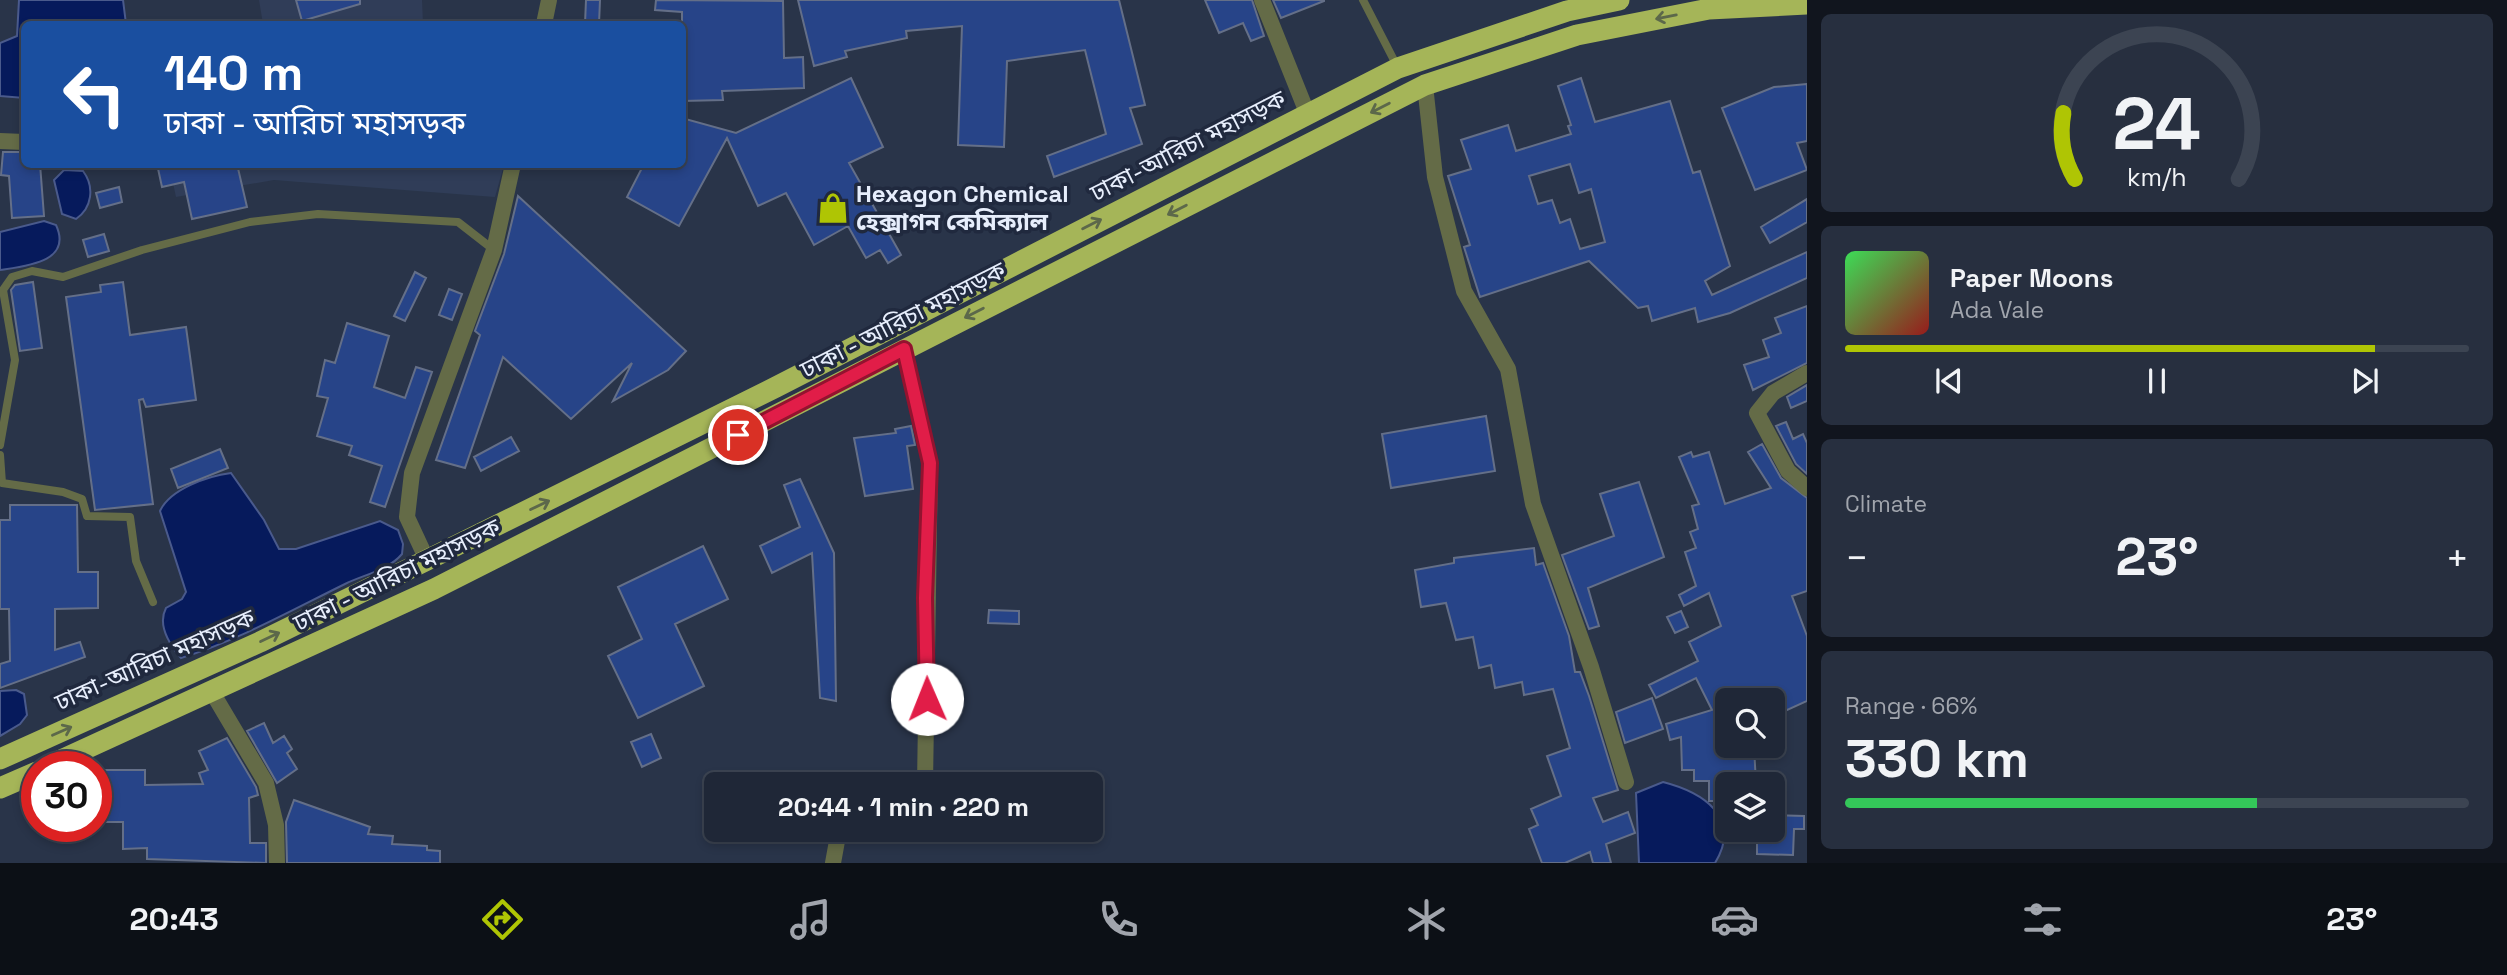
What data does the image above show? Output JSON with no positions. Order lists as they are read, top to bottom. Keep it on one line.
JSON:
{"streets":{"highway":["ঢাকা-আরিচা মহাসড়ক","ঢাকা - আরিচা মহাসড়ক"]},"one_way":["ঢাকা-আরিচা মহাসড়ক","ঢাকা - আরিচা মহাসড়ক"],"places":{"shop":["Hexagon Chemical হেক্সাগন কেমিক্যাল"]},"page":{"turn":["140 m","ঢাকা - আরিচা মহাসড়ক"],"song":["Paper Moons","Ada Vale"],"tile":["Climate",["Range · 66%","330 km"]],"heat":["−","23°","+"],"limit":"30","trip":"20:44 · 1 min · 220 m","tabs":["20:43","23°"],"gauge":["24","km/h"]}}
